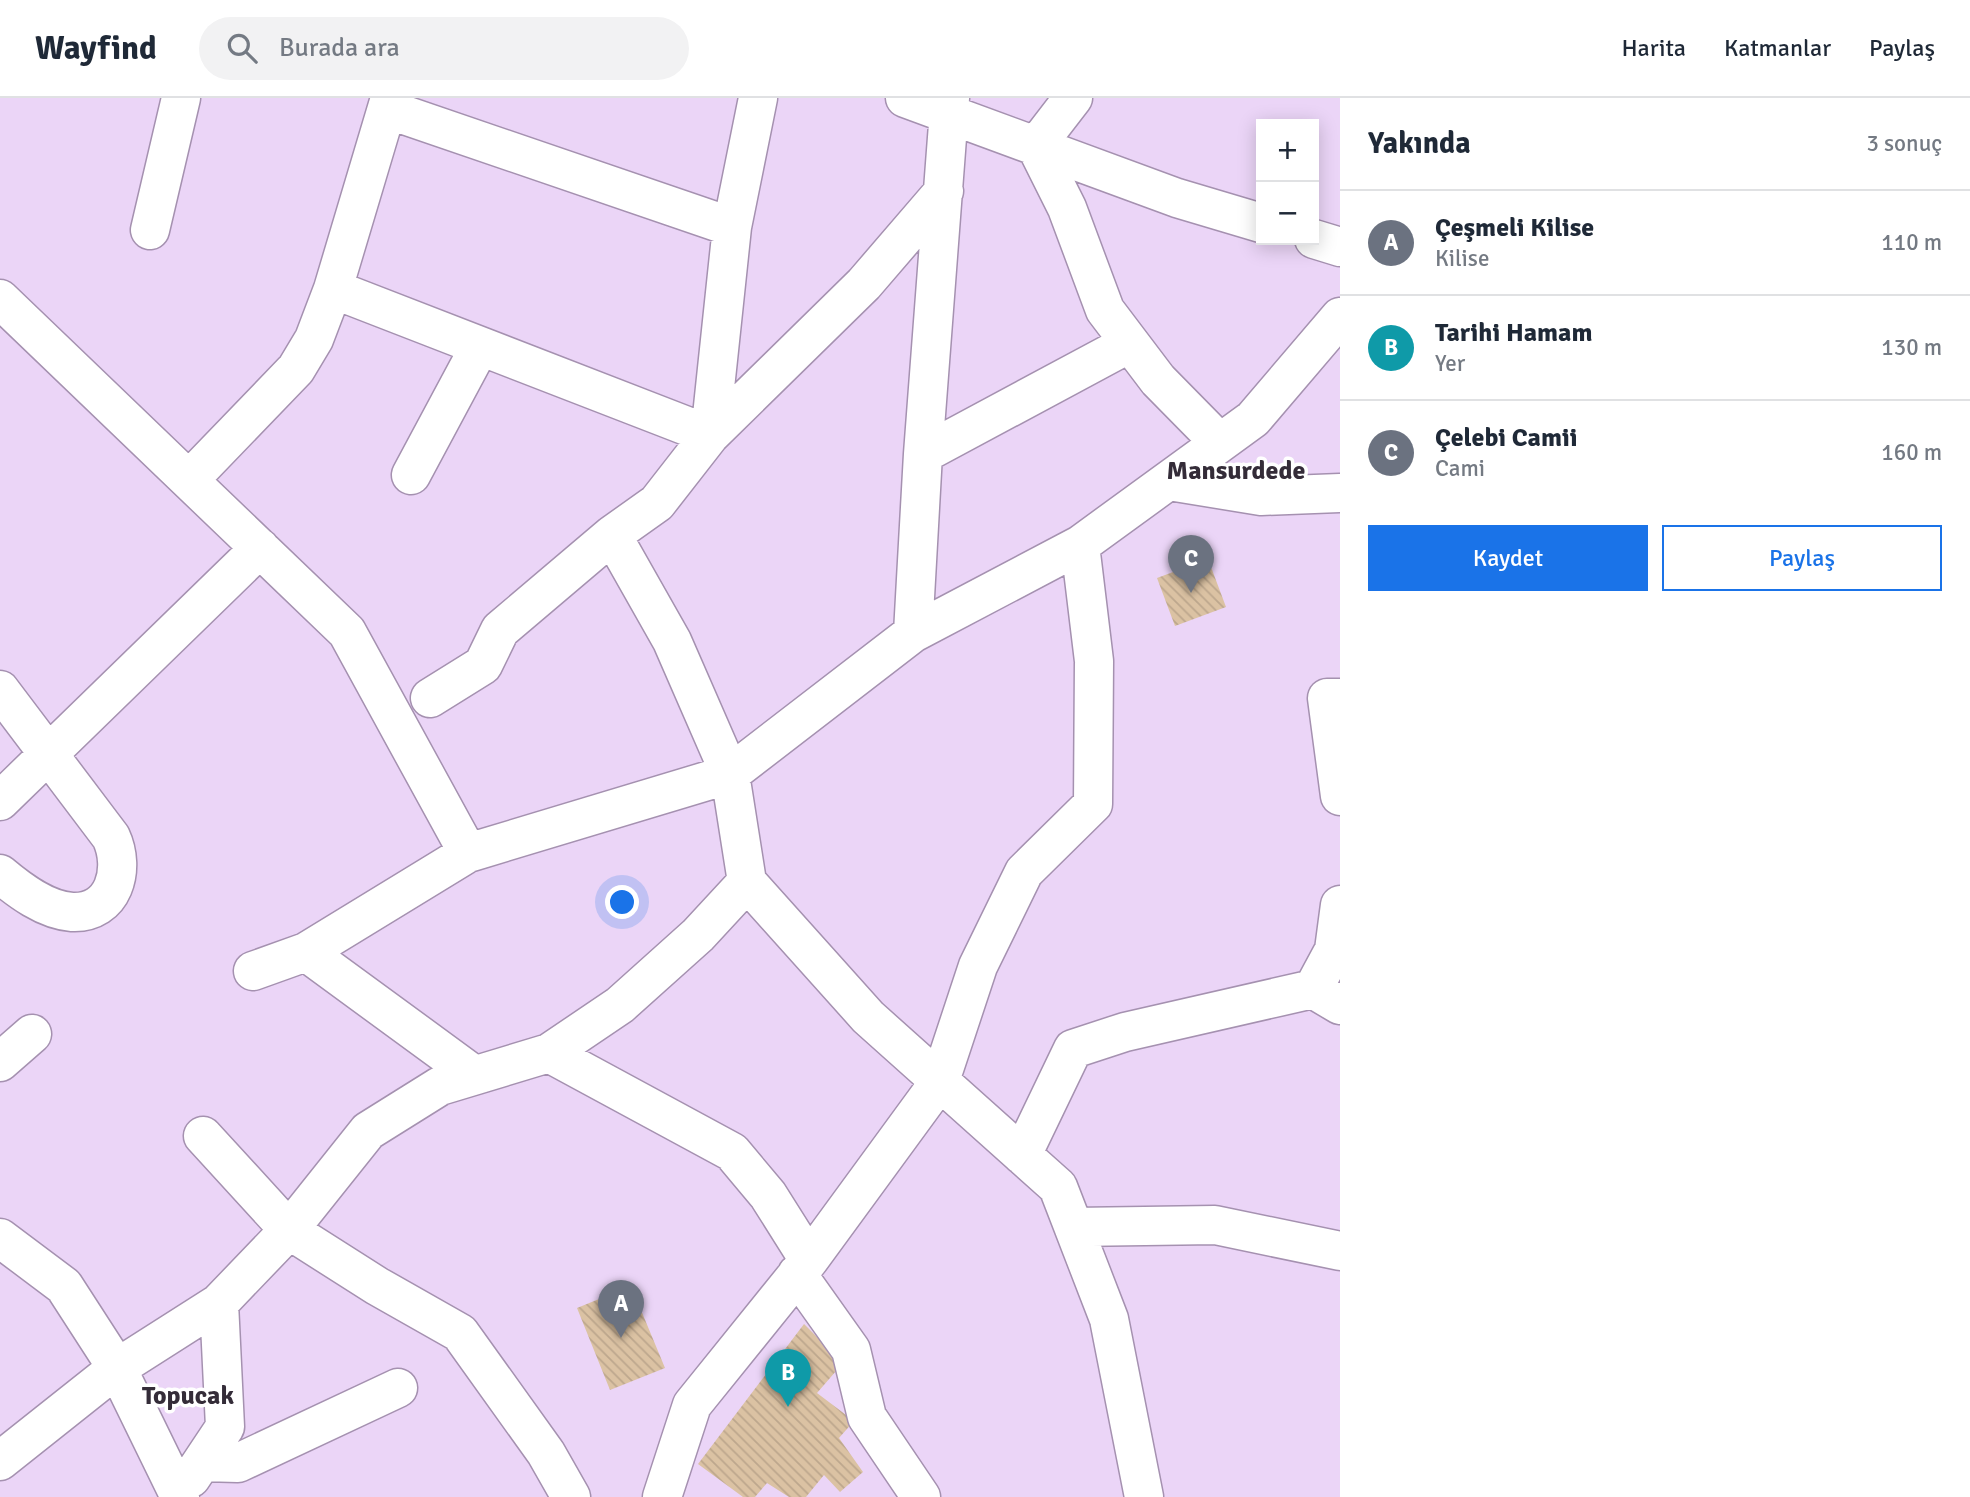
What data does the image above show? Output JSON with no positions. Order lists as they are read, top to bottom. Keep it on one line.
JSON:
{"districts":["Mansurdede","Topucak"],"page":{"header":"Wayfind","search":"Burada ara","nav":["Harita","Katmanlar","Paylaş"],"heading":["Yakında","3 sonuç"],"map_buttons":["+","−"],"list":[{"mark":"A","name":"Çeşmeli Kilise","note":"Kilise","value":"110 m"},{"mark":"B","name":"Tarihi Hamam","note":"Yer","value":"130 m"},{"mark":"C","name":"Çelebi Camii","note":"Cami","value":"160 m"}],"buttons":["Kaydet","Paylaş"],"pins":["C","A","B"]}}
